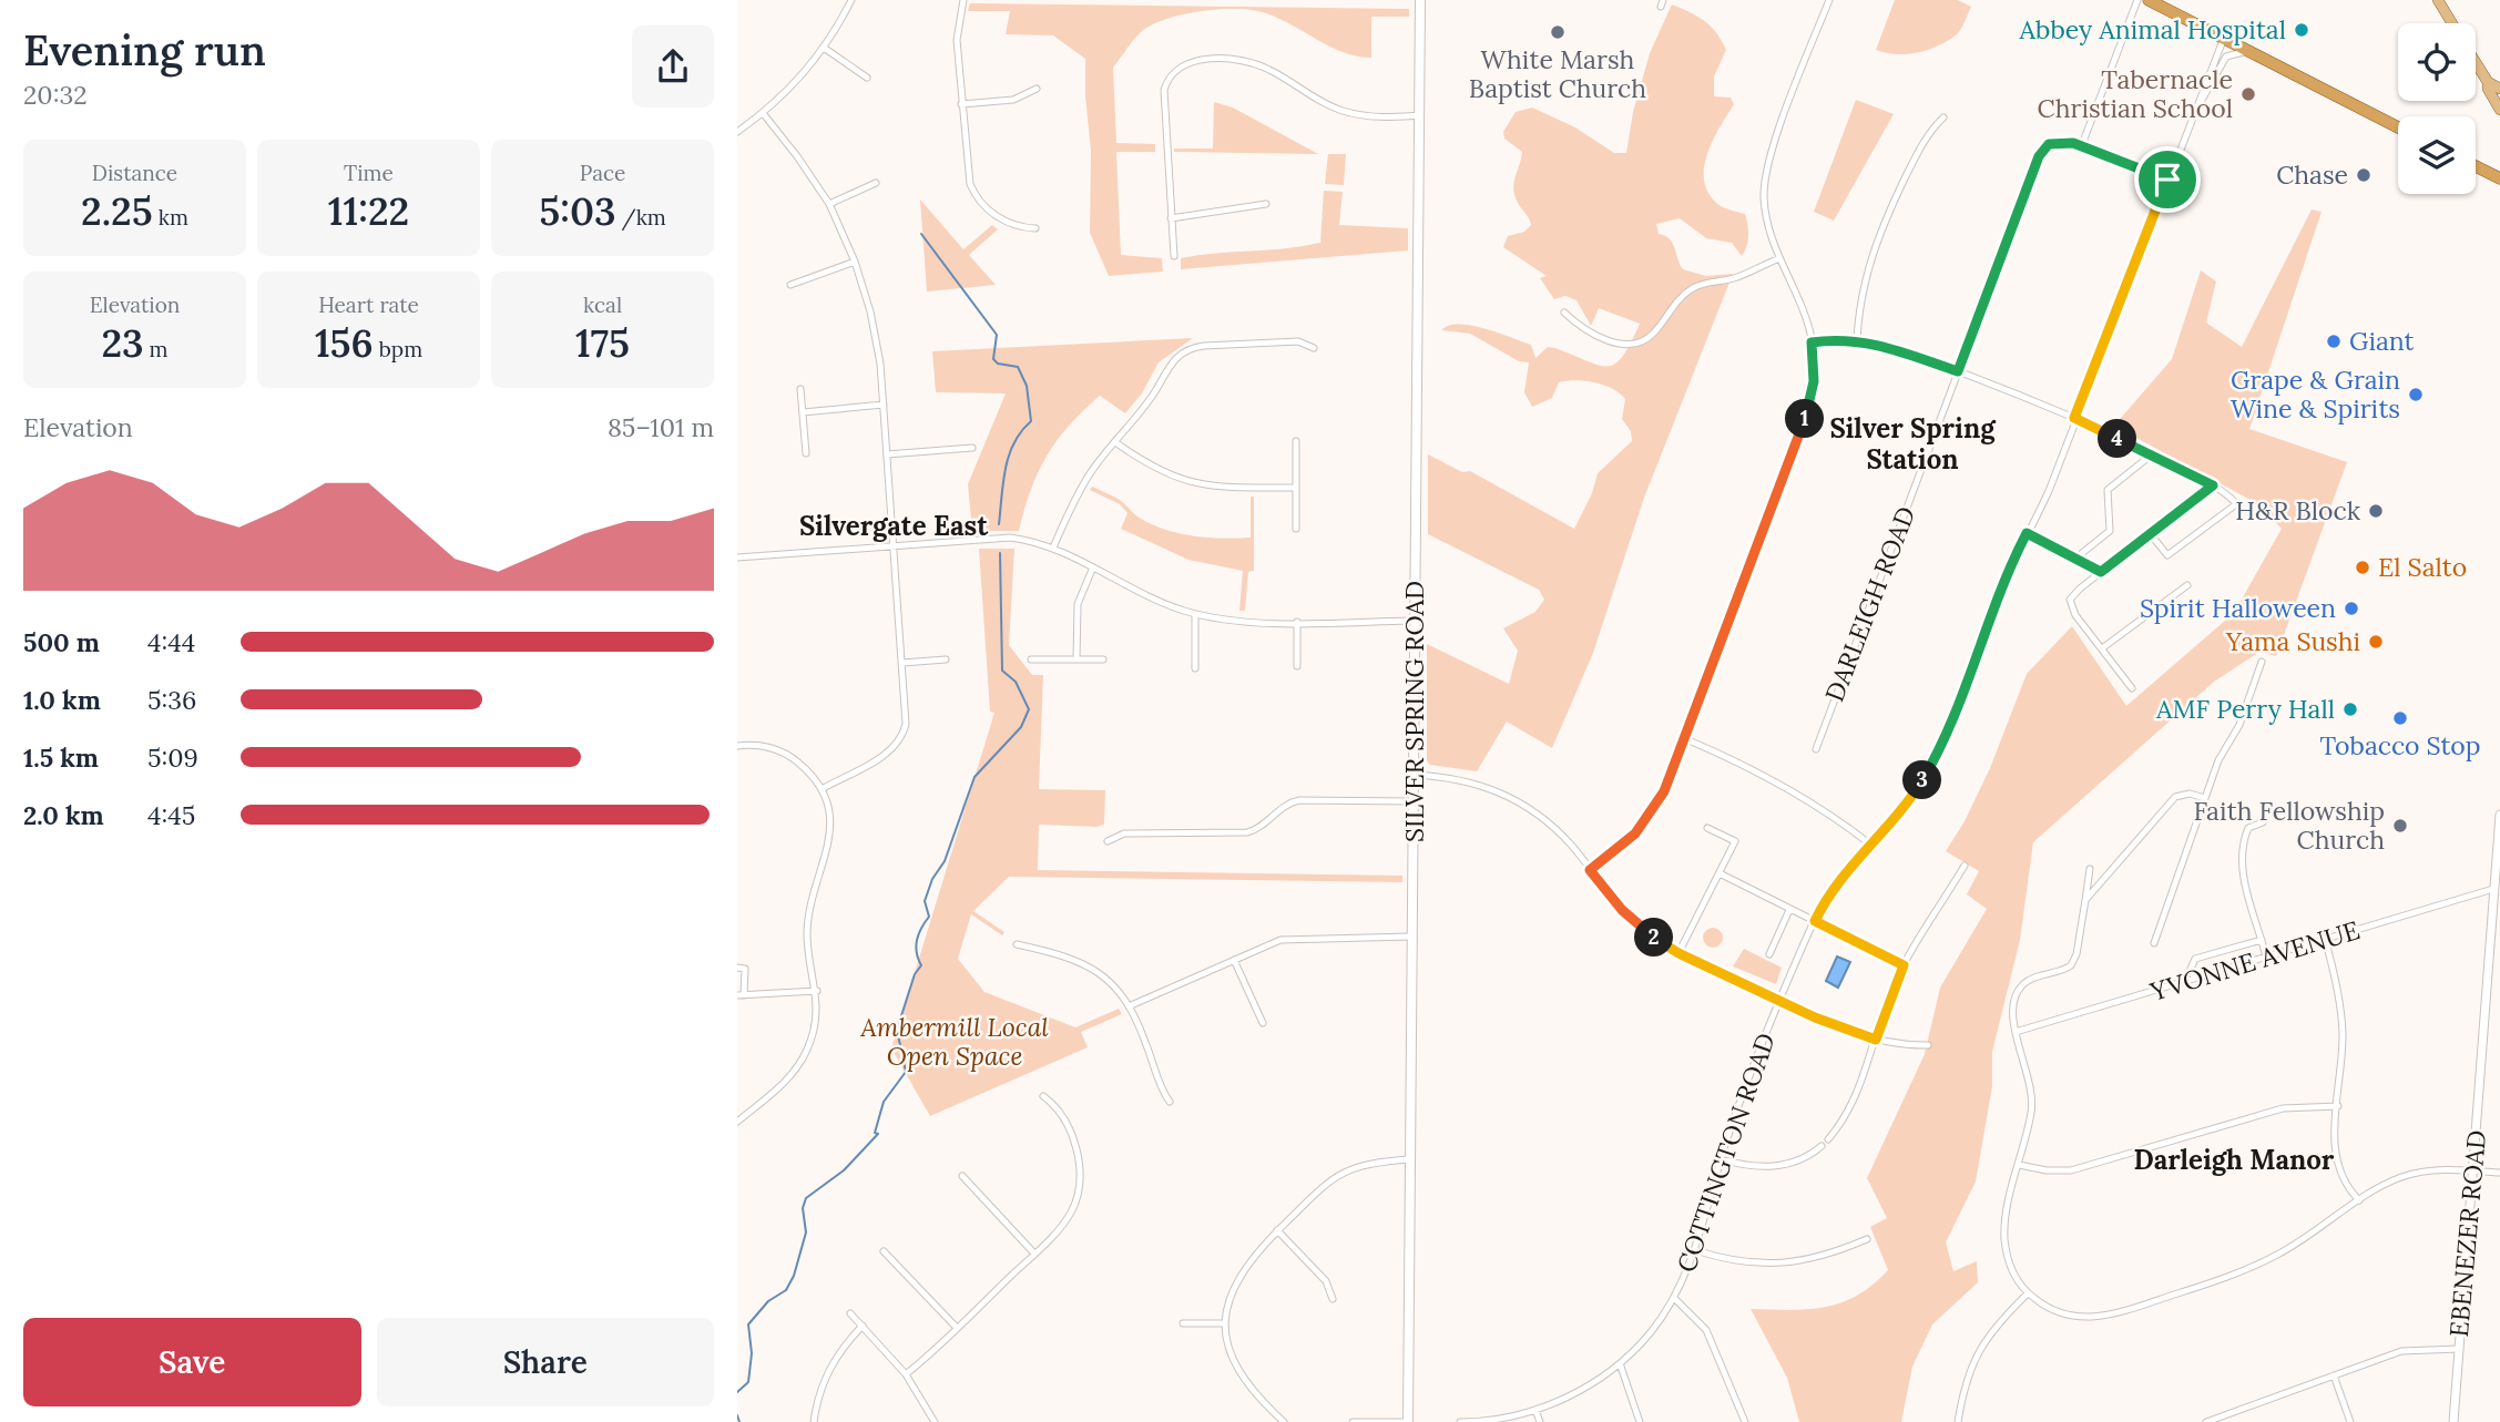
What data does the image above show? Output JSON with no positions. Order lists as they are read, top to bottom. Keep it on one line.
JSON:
{"streets":{"main road":["SILVER SPRING ROAD"],"street":["DARLEIGH ROAD","YVONNE AVENUE","COTTINGTON ROAD","EBENEZER ROAD"]},"crossings":[["DARLEIGH ROAD","COTTINGTON ROAD"],["YVONNE AVENUE","EBENEZER ROAD"]],"districts":["Silver Spring Station","Silvergate East","Darleigh Manor"],"parks":["Ambermill Local Open Space"],"places":["Abbey Animal Hospital","White Marsh Baptist Church","Tabernacle Christian School","Chase","Giant","Grape & Grain Wine & Spirits","H&R Block","El Salto","Spirit Halloween","Yama Sushi","AMF Perry Hall","Tobacco Stop","Faith Fellowship Church"],"page":{"heading":["Evening run","20:32"],"stats":[["Distance","2.25 km"],["Time","11:22"],["Pace","5:03 /km"],["Elevation","23 m"],["Heart rate","156 bpm"],["kcal","175"]],"chart":["Elevation","85–101 m"],"pins":["1","4","3","2"],"list":[{"name":"500 m","note":"4:44"},{"name":"1.0 km","note":"5:36"},{"name":"1.5 km","note":"5:09"},{"name":"2.0 km","note":"4:45"}],"buttons":["Save","Share"]}}
